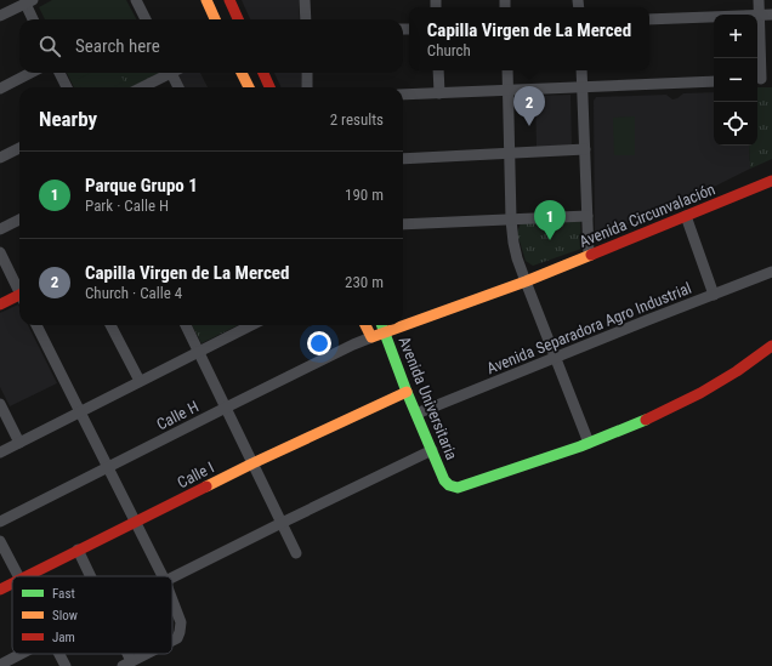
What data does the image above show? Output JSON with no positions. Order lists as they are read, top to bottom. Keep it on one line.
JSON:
{"streets":{"street":["Avenida Circunvalación","Avenida Separadora Agro Industrial","Avenida Universitaria","Calle H","Calle I"]},"crossings":[["Avenida Circunvalación","Avenida Universitaria"],["Avenida Circunvalación","Calle H"],["Avenida Separadora Agro Industrial","Avenida Universitaria"],["Avenida Universitaria","Calle I"]],"legend":["Fast","Slow","Jam"],"page":{"popup":["Capilla Virgen de La Merced","Church"],"map_buttons":["+","−"],"search":"Search here","pins":["2","1"],"heading":["Nearby","2 results"],"list":[{"mark":"1","name":"Parque Grupo 1","note":"Park · Calle H","value":"190 m"},{"mark":"2","name":"Capilla Virgen de La Merced","note":"Church · Calle 4","value":"230 m"}]}}
